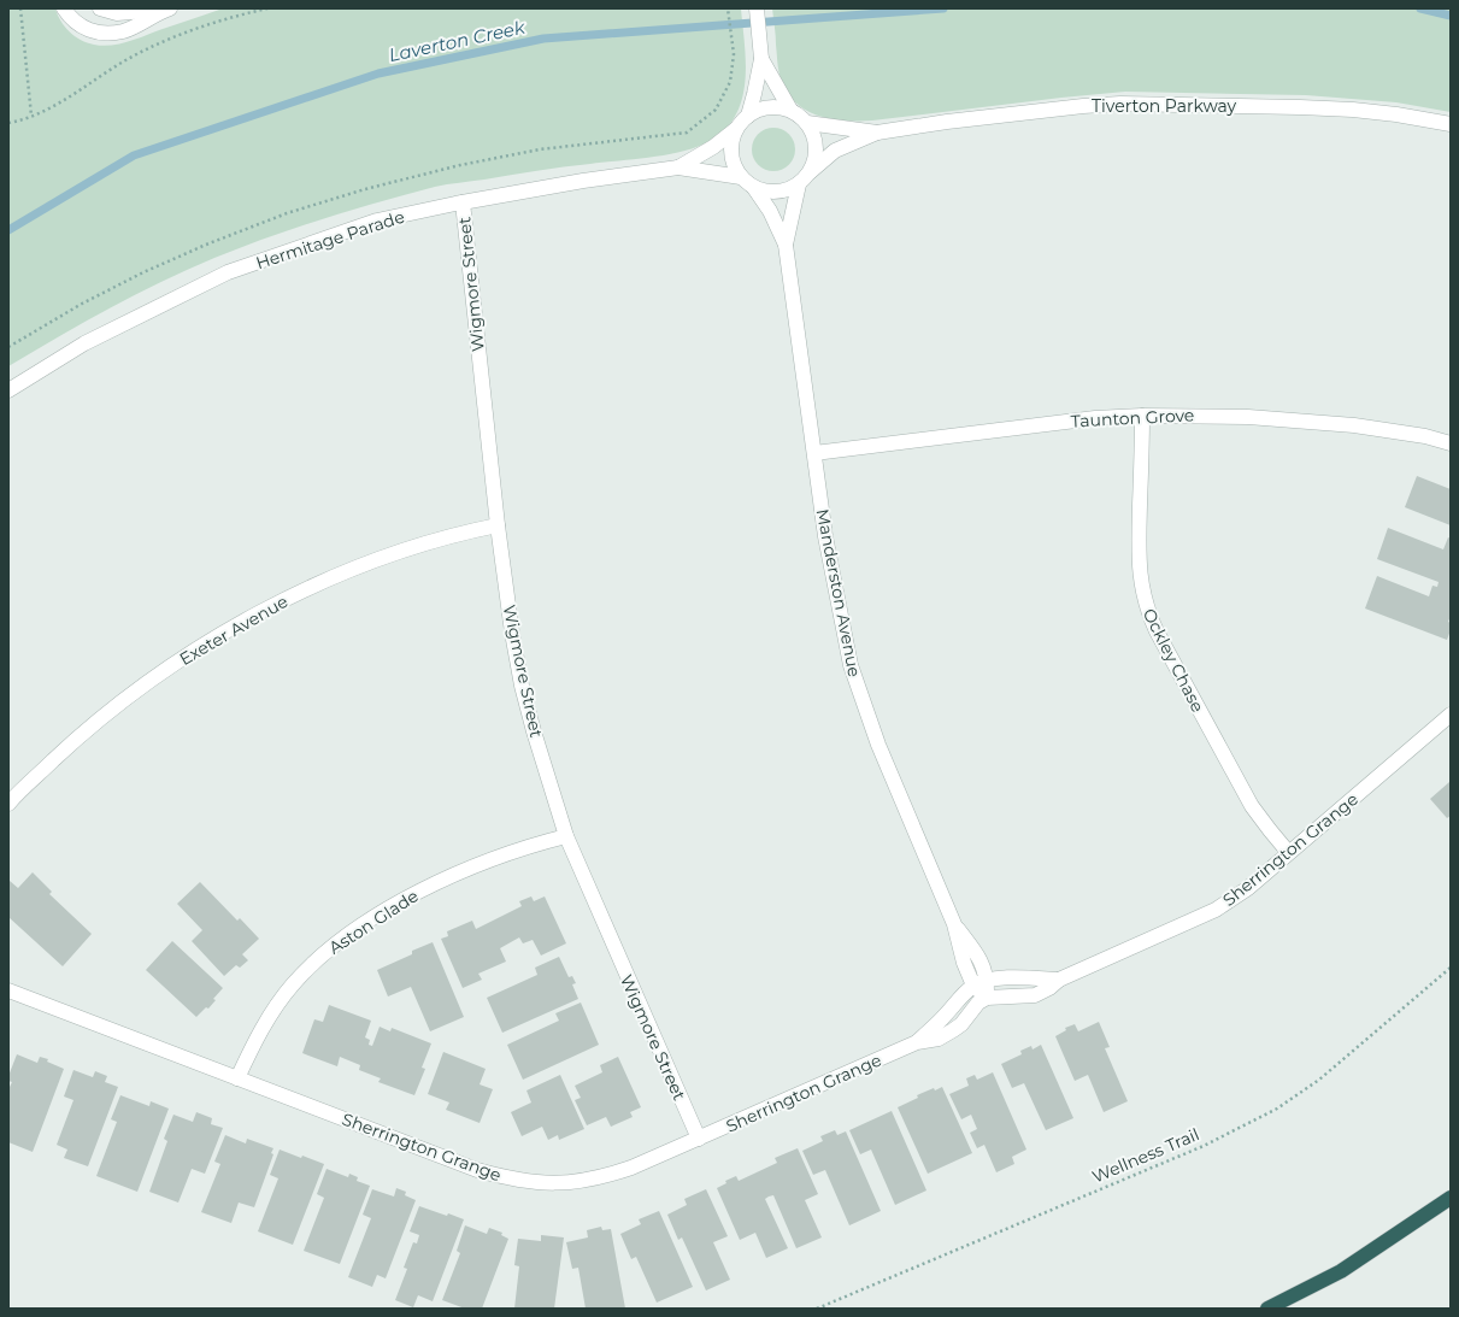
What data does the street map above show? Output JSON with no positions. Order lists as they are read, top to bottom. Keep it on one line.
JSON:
{"streets":{"street":["Tiverton Parkway","Hermitage Parade","Wigmore Street","Taunton Grove","Manderston Avenue","Exeter Avenue","Ockley Chase","Sherrington Grange","Aston Glade"],"path":["Wellness Trail"]},"crossings":[["Tiverton Parkway","Hermitage Parade"],["Tiverton Parkway","Manderston Avenue"],["Hermitage Parade","Wigmore Street"],["Hermitage Parade","Manderston Avenue"],["Wigmore Street","Exeter Avenue"],["Wigmore Street","Sherrington Grange"],["Wigmore Street","Aston Glade"],["Taunton Grove","Manderston Avenue"],["Taunton Grove","Ockley Chase"],["Manderston Avenue","Sherrington Grange"],["Ockley Chase","Sherrington Grange"],["Sherrington Grange","Aston Glade"]],"water":["Laverton Creek"]}
